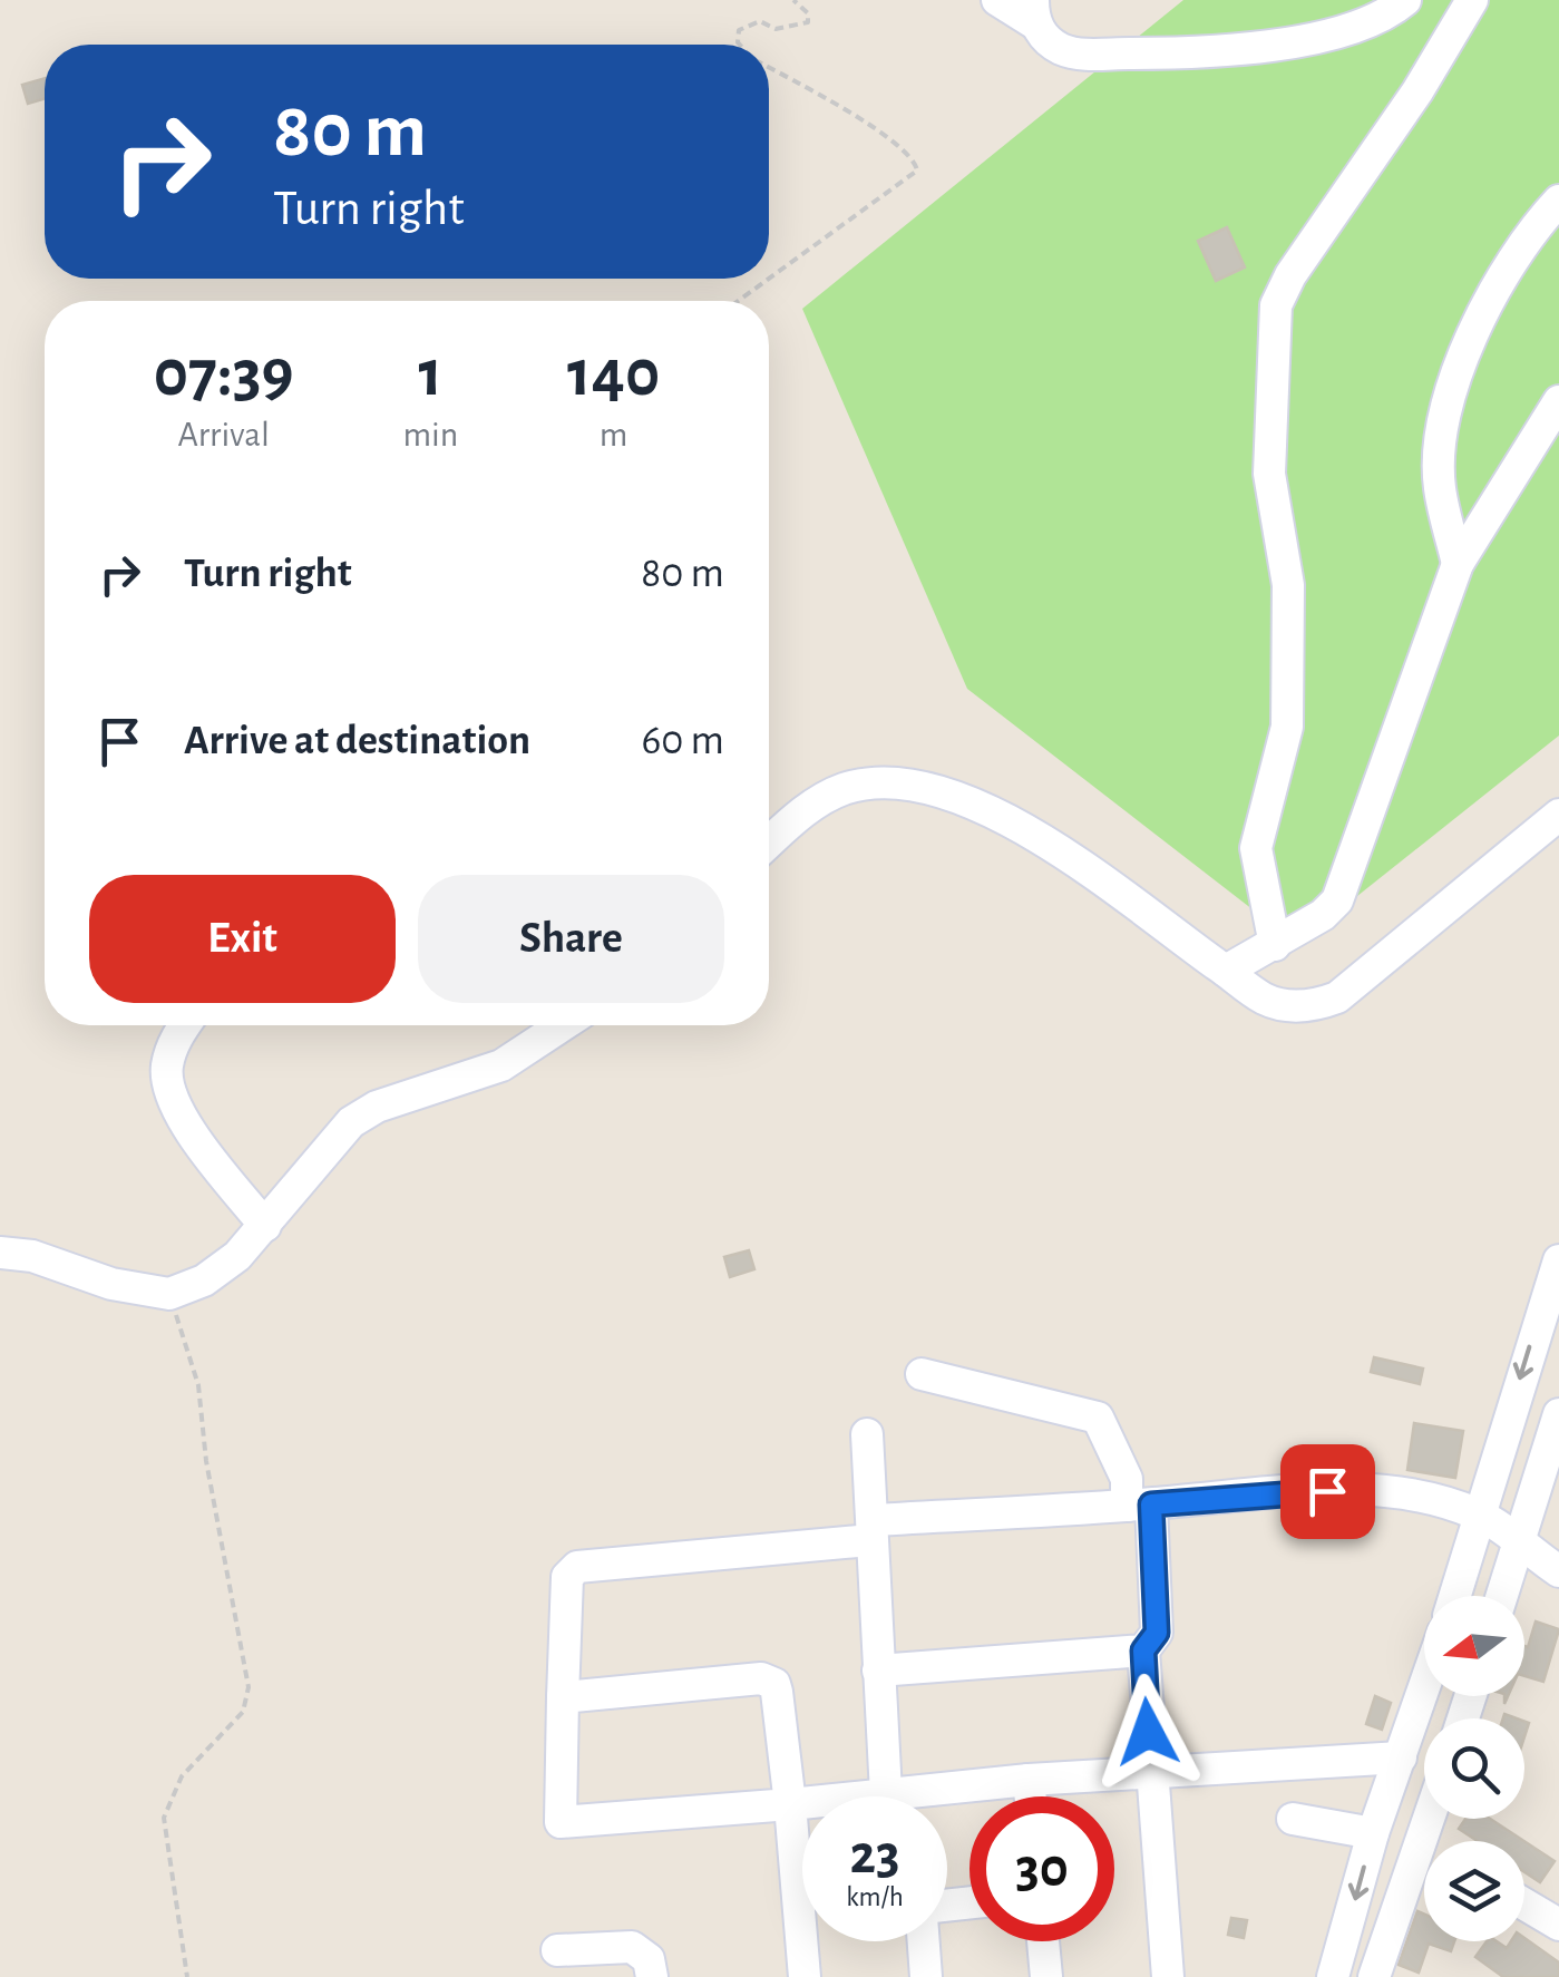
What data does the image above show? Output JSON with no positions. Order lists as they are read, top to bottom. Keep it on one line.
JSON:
{"north":"left","page":{"turn":["80 m","Turn right"],"eta":["07:39","Arrival","1","min","140","m"],"list":[{"name":"Turn right","value":"80 m"},{"name":"Arrive at destination","value":"60 m"}],"buttons":["Exit","Share"],"speed":"23 km/h","limit":"30"}}
